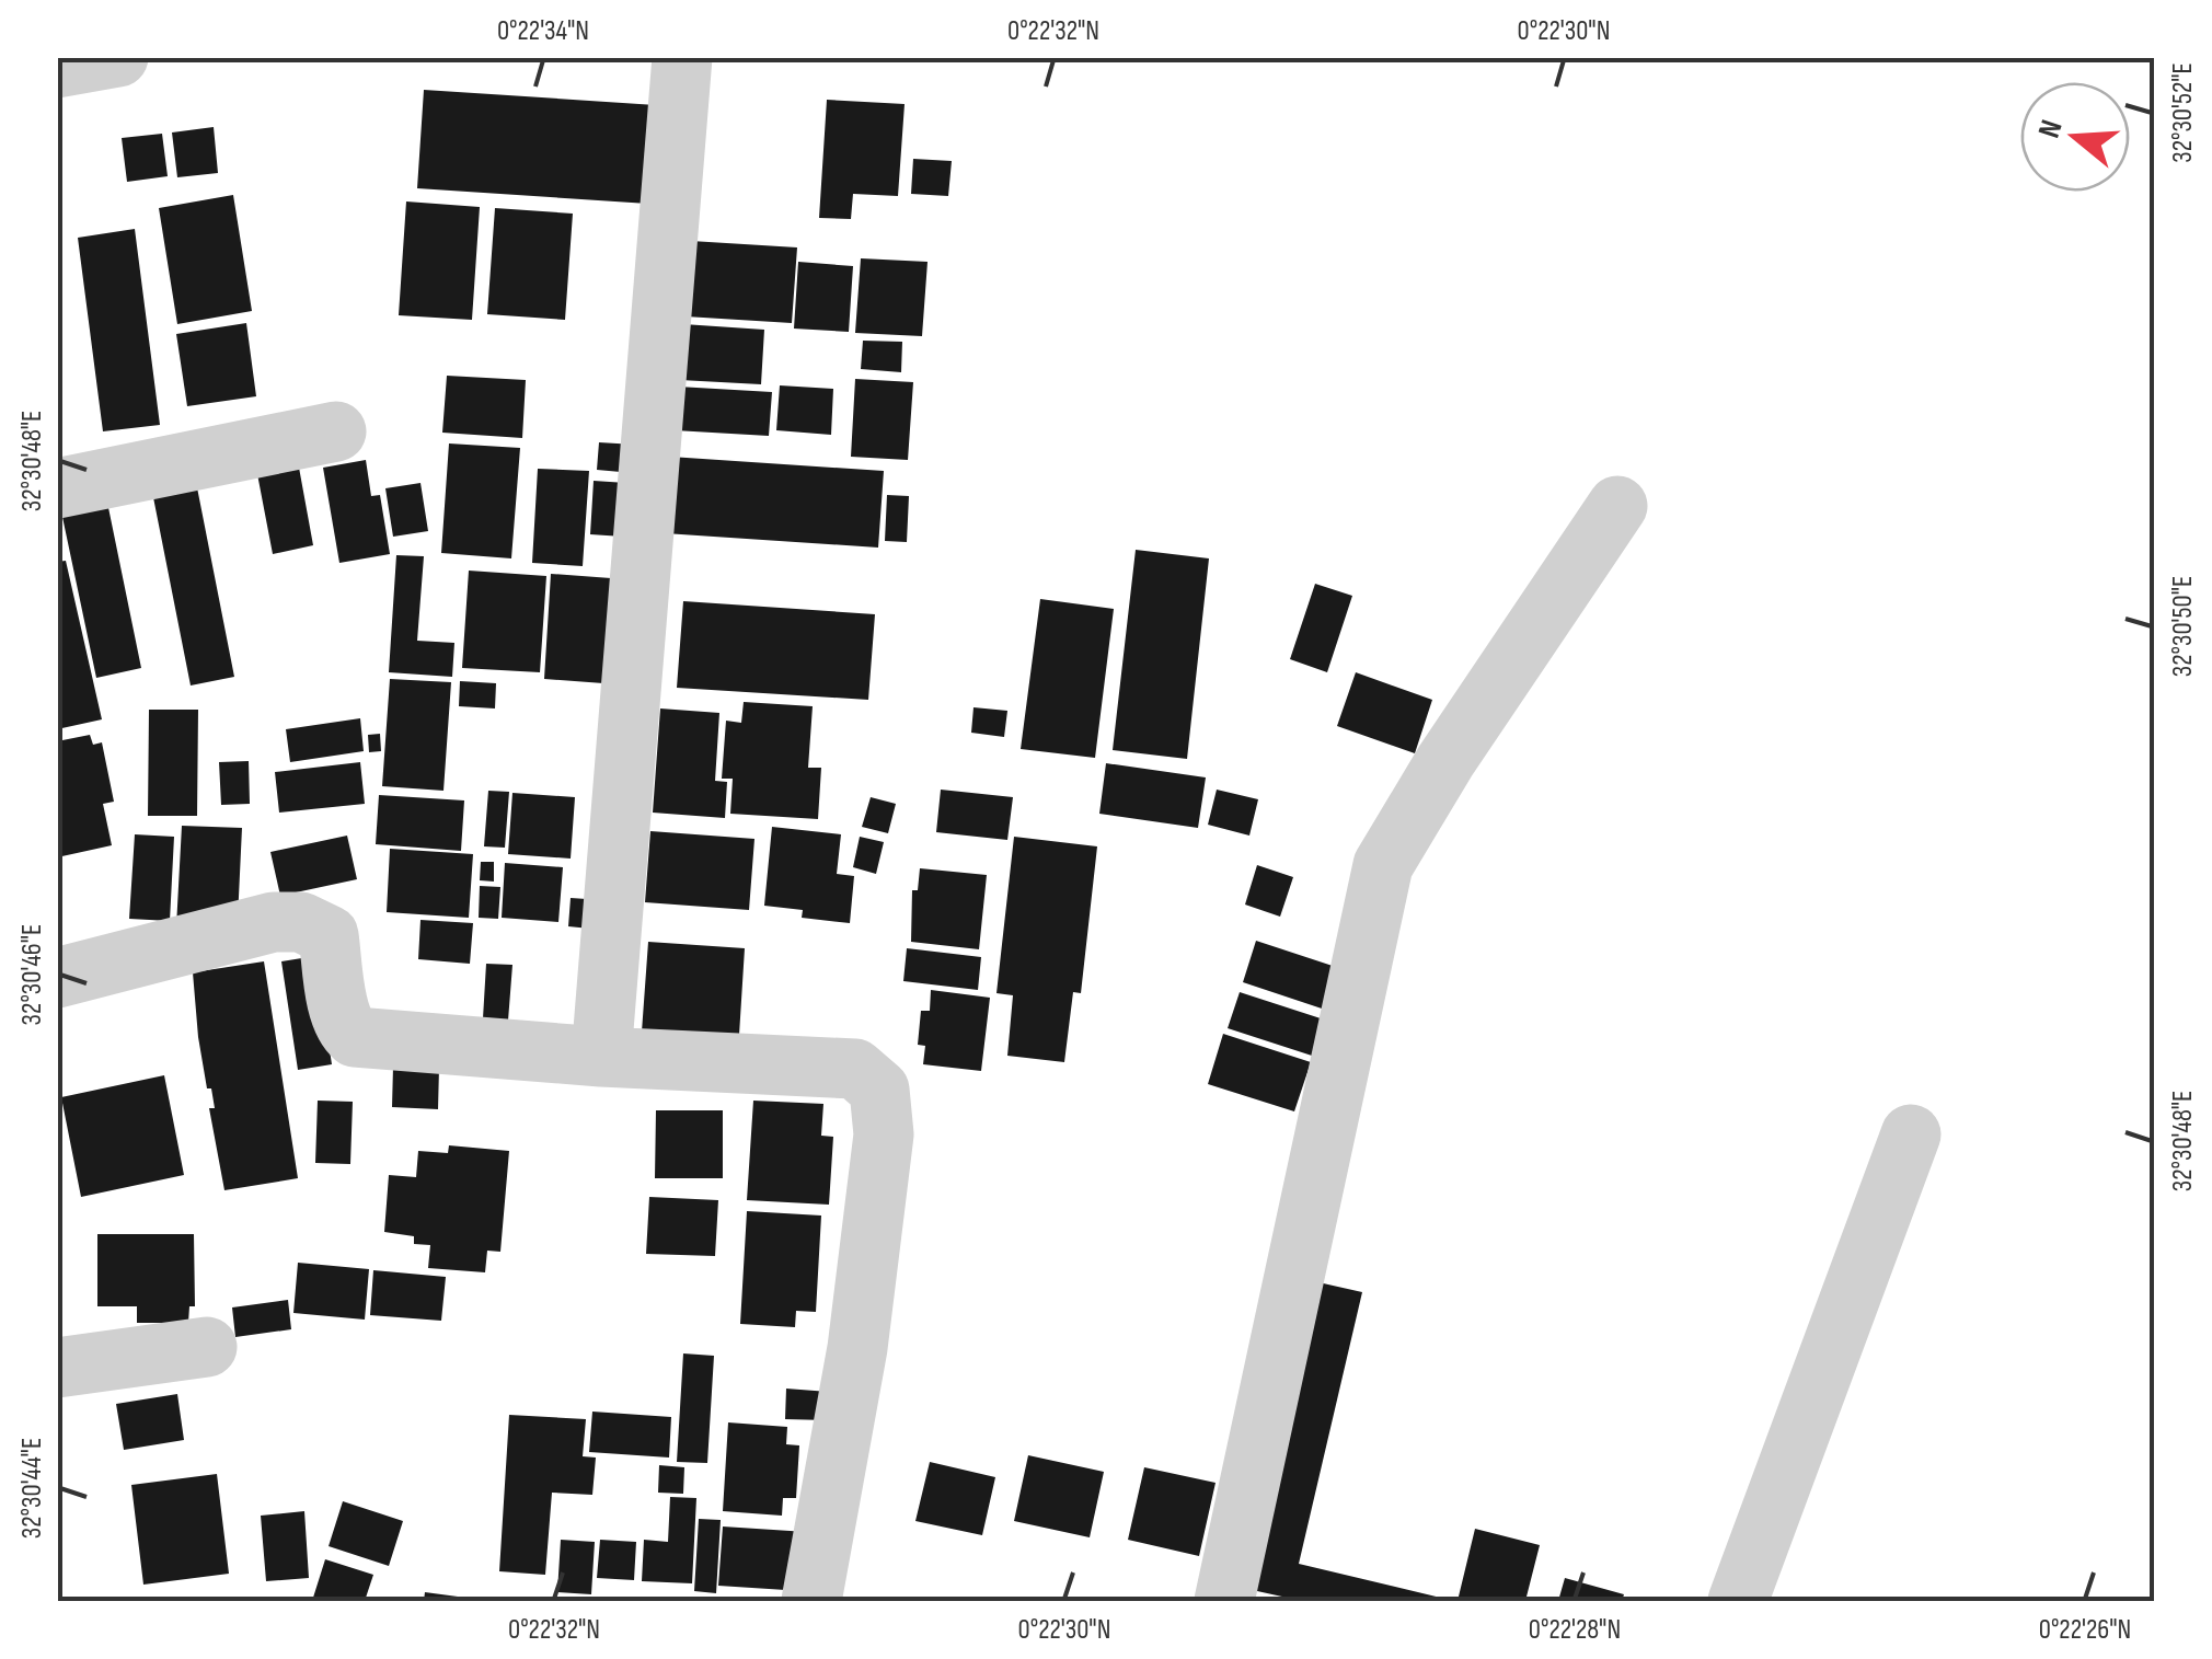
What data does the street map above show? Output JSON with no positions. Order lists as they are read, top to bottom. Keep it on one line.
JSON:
{"north":"left","coordinates":["0°22'34\"N","0°22'32\"N","0°22'30\"N","32°30'52\"E","32°30'48\"E","32°30'50\"E","32°30'46\"E","32°30'44\"E","0°22'28\"N","0°22'26\"N"]}
